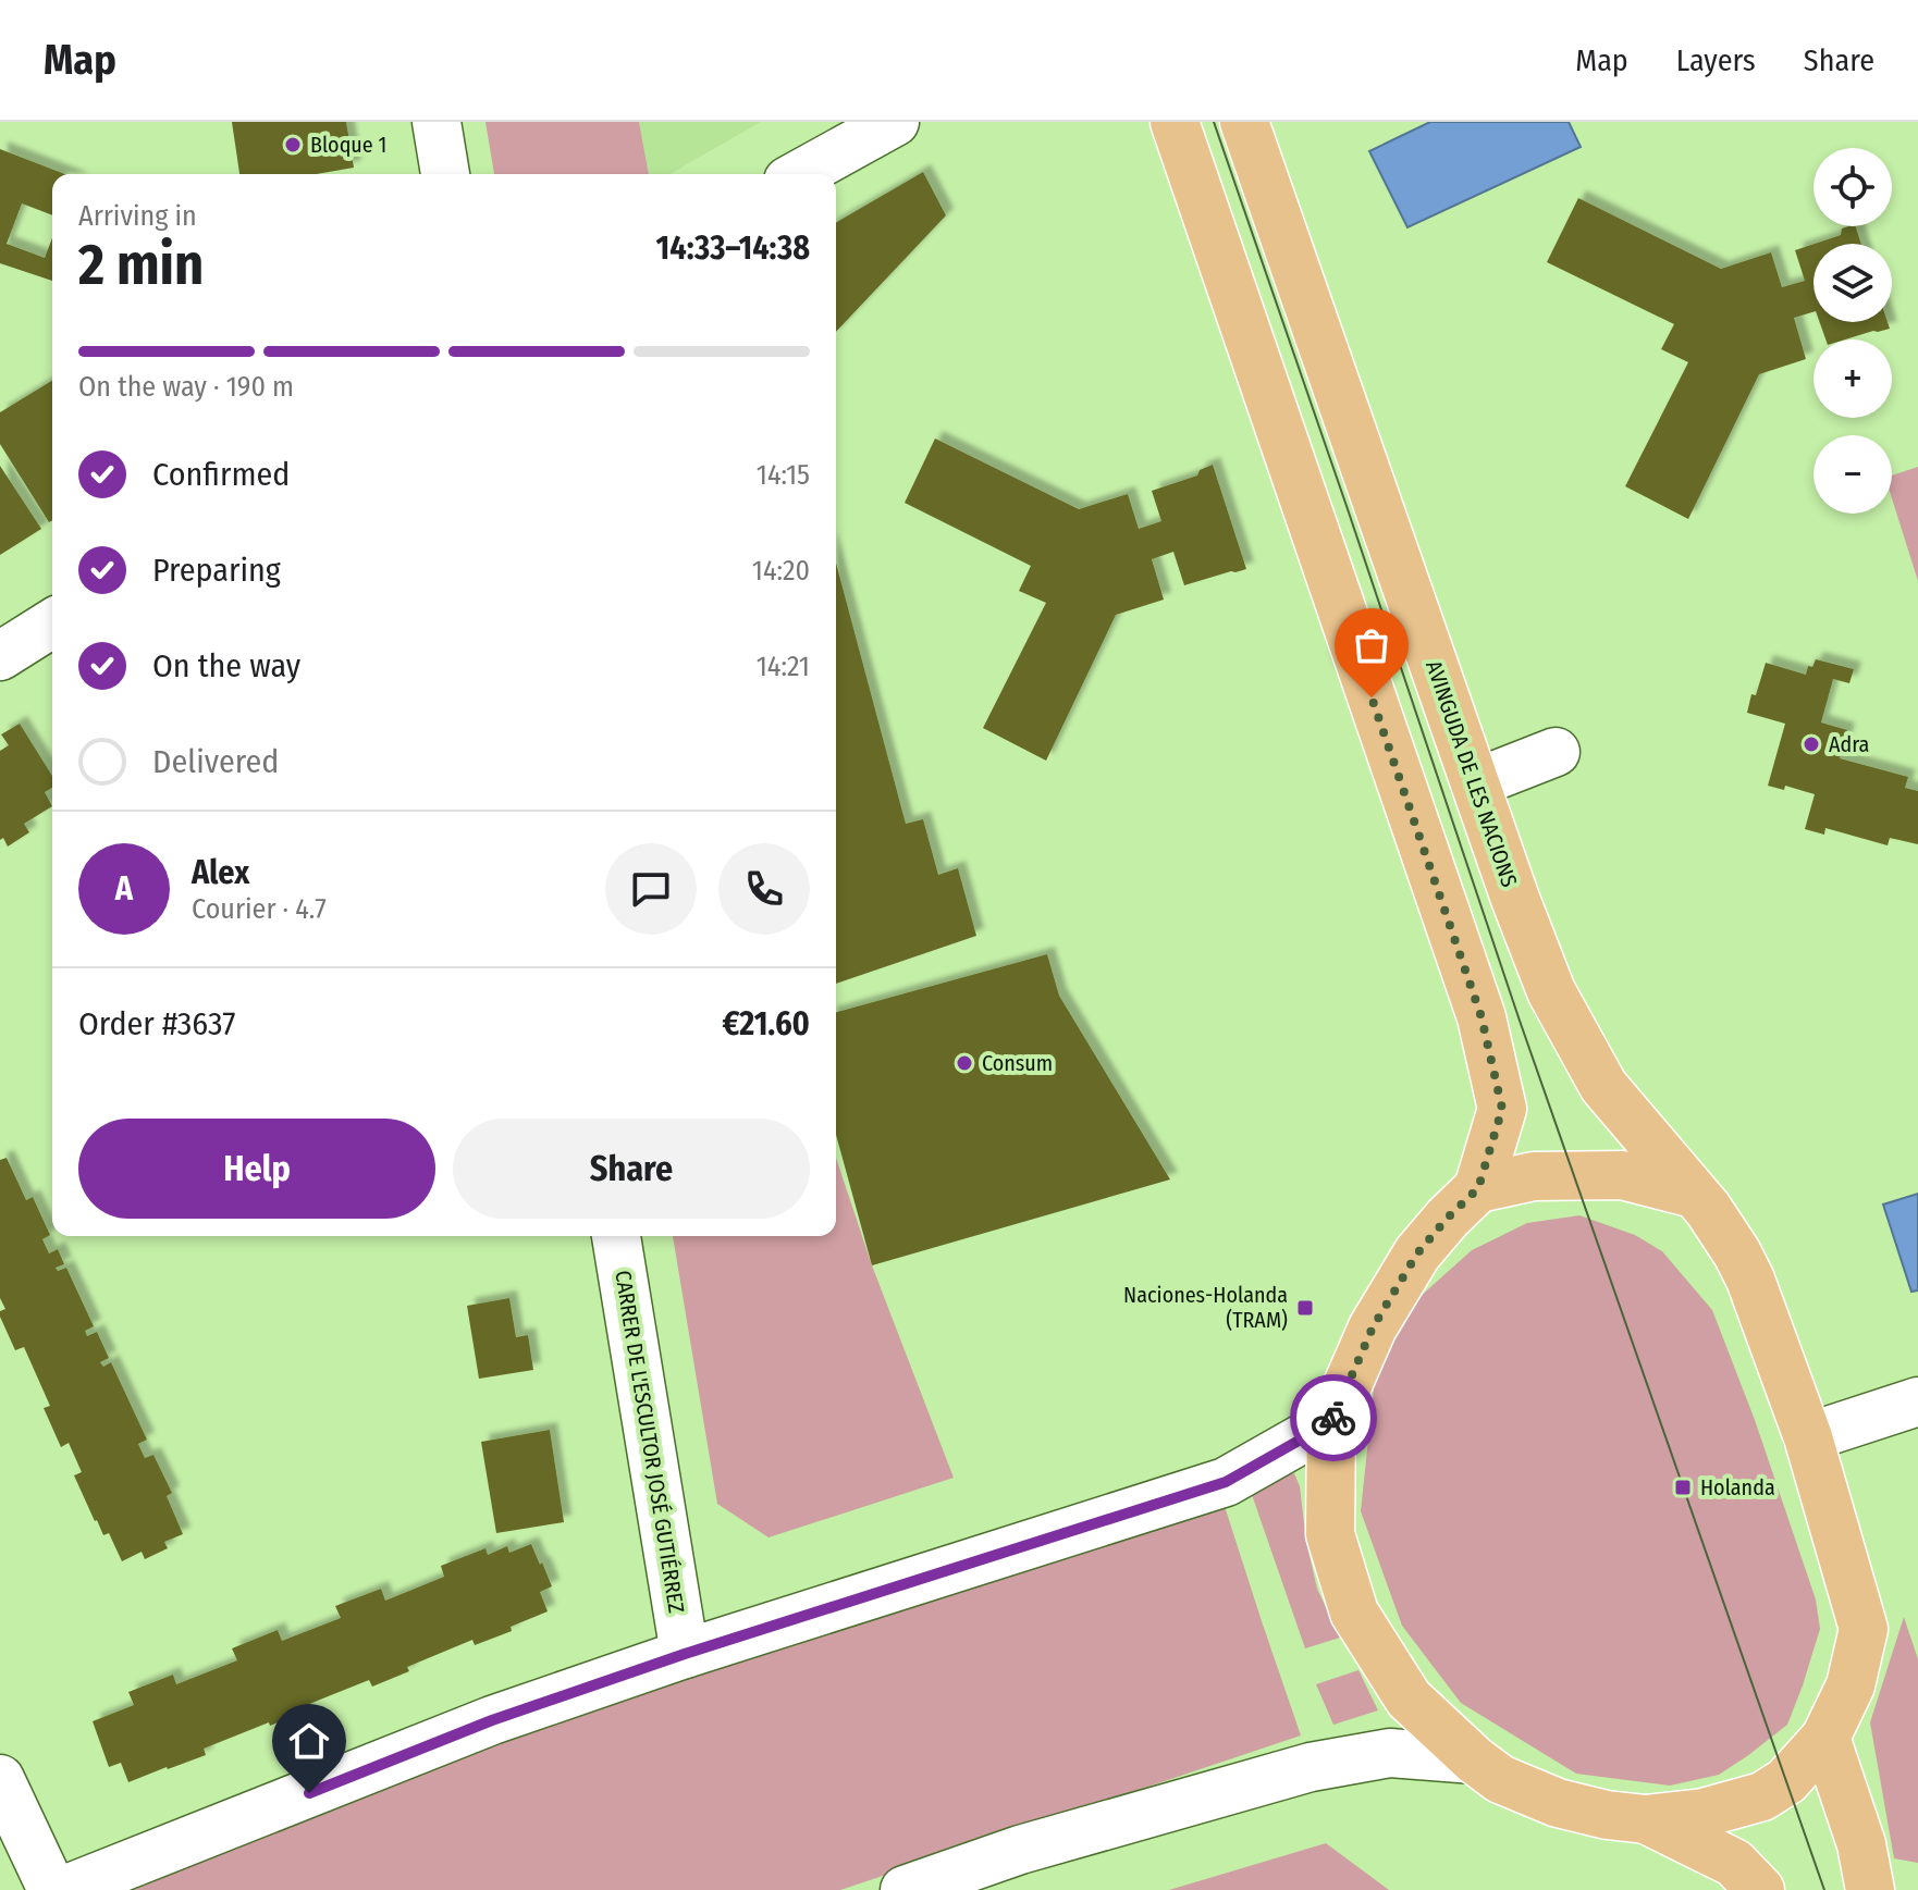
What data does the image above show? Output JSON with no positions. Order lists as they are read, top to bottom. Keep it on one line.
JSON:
{"streets":{"main road":["AVINGUDA DE LES NACIONS"],"street":["CARRER DE L'ESCULTOR JOSÉ GUTIÉRREZ"]},"places":{"other":["Bloque 1","Adra","Consum"],"transit":["Naciones-Holanda (TRAM)","Holanda"]},"page":{"header":"Map","nav":["Map","Layers","Share"],"map_buttons":["+","−"],"heading":["2 min","Arriving in","14:33–14:38"],"panel":["Alex","Courier · 4.7","Order #3637","€21.60"],"bar":"On the way · 190 m","list":[["Confirmed","14:15"],["Preparing","14:20"],["On the way","14:21"],"Delivered"],"round":"A","buttons":["Help","Share"]}}
